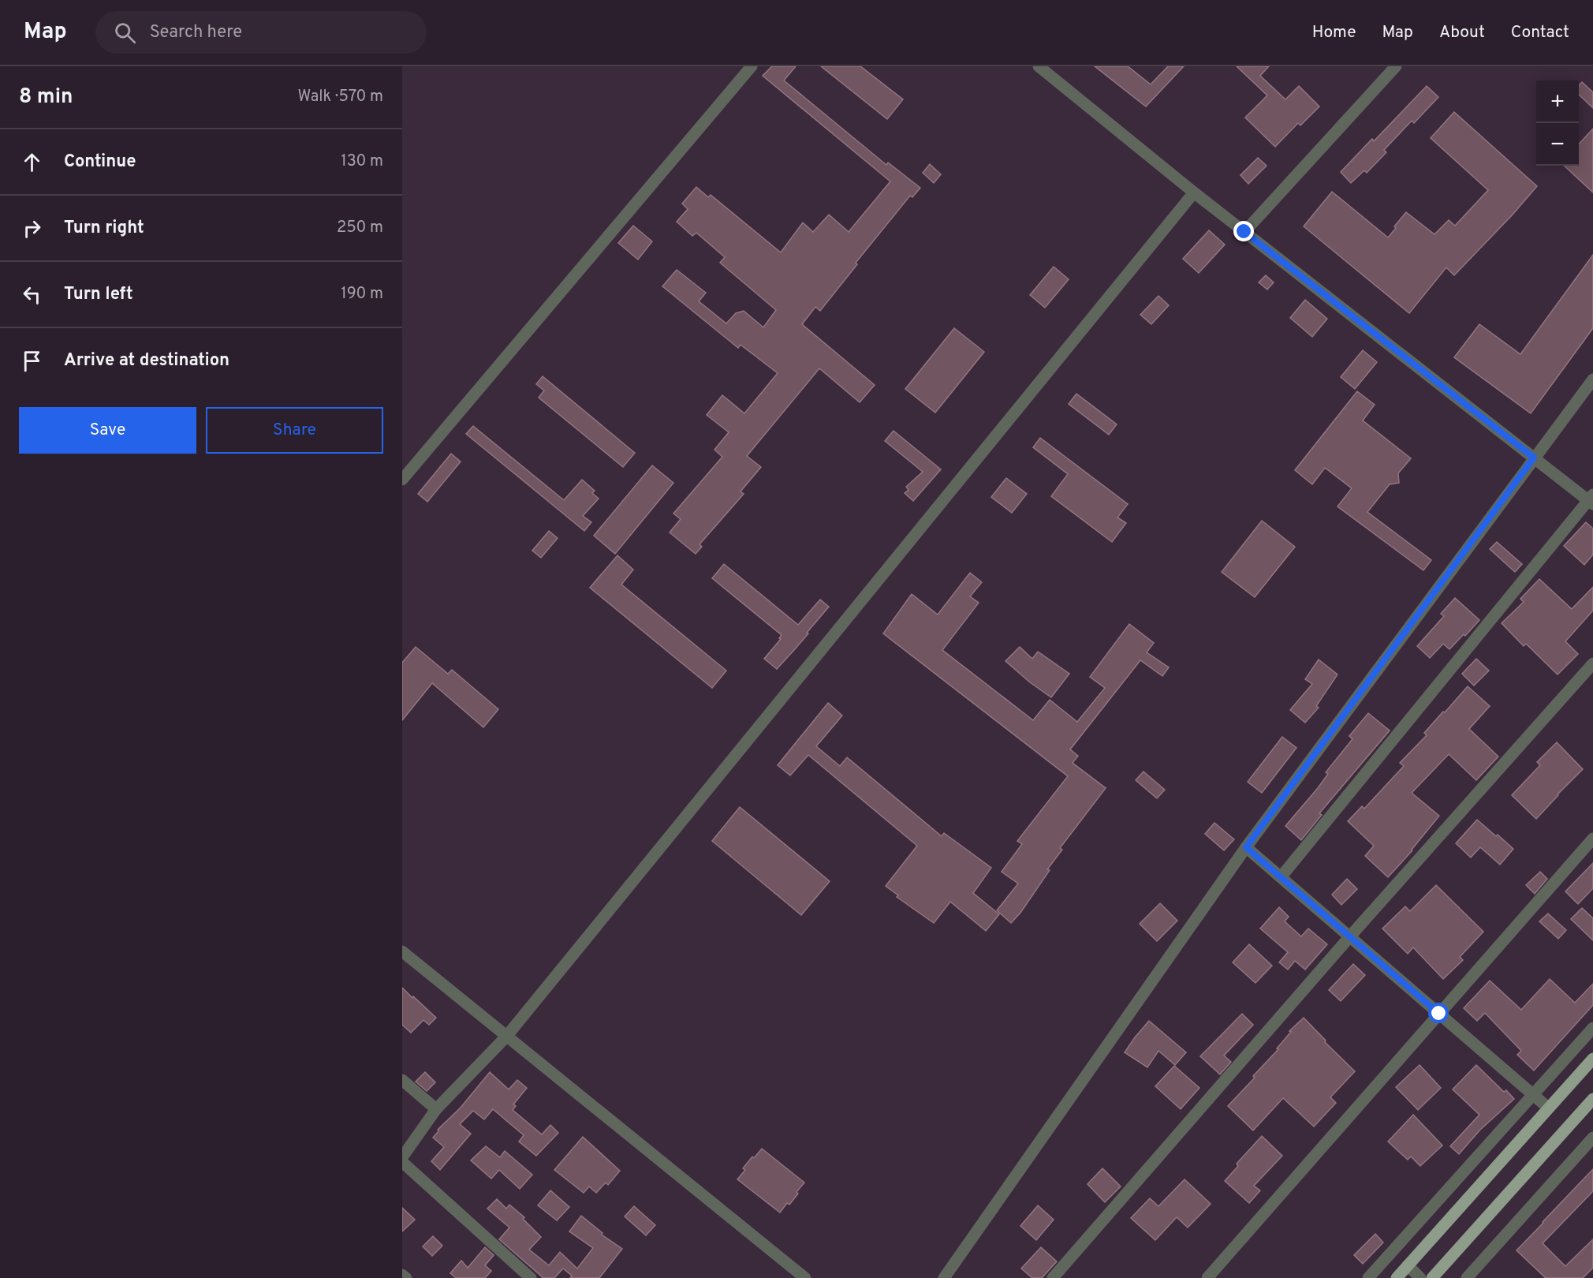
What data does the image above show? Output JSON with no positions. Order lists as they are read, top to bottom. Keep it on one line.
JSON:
{"page":{"header":"Map","search":"Search here","nav":["Home","Map","About","Contact"],"heading":["8 min","Walk · 570 m"],"map_buttons":["+","−"],"list":[["Continue","130 m"],["Turn right","250 m"],["Turn left","190 m"],"Arrive at destination"],"buttons":["Save","Share"]}}
